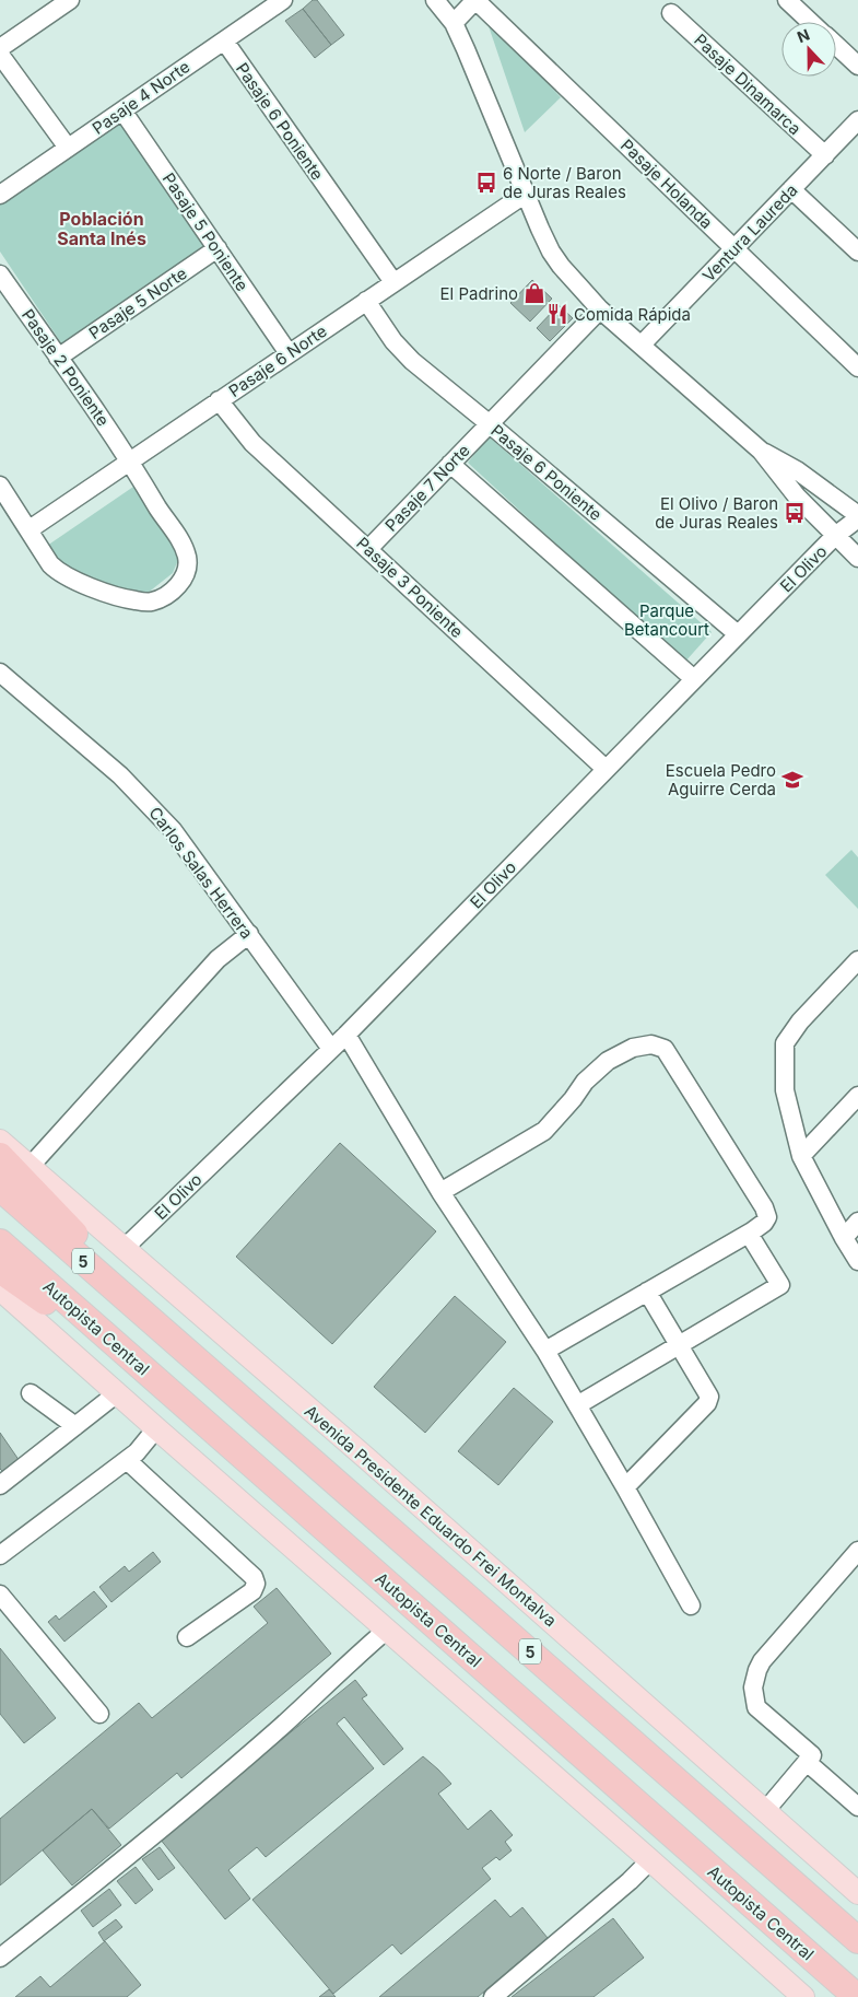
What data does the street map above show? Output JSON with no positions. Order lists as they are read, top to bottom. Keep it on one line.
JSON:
{"streets":{"highway":["5","Autopista Central"],"main road":["Avenida Presidente Eduardo Frei Montalva"],"street":["Pasaje Dinamarca","Pasaje 4 Norte","Pasaje 6 Poniente","Pasaje Holanda","Pasaje 5 Poniente","Ventura Laureda","Pasaje 5 Norte","Pasaje 6 Norte","Pasaje 2 Poniente","Pasaje 7 Norte","El Olivo","Pasaje 3 Poniente","Carlos Salas Herrera"]},"crossings":[["Pasaje Dinamarca","Ventura Laureda"],["Pasaje 4 Norte","Pasaje 6 Poniente"],["Pasaje 4 Norte","Pasaje 5 Poniente"],["Pasaje 6 Poniente","Pasaje 6 Norte"],["Pasaje 6 Poniente","Pasaje 7 Norte"],["Pasaje 6 Poniente","El Olivo"],["Pasaje Holanda","Ventura Laureda"],["Pasaje 5 Poniente","Pasaje 5 Norte"],["Pasaje 5 Poniente","Pasaje 6 Norte"],["Pasaje 5 Norte","Pasaje 2 Poniente"],["Pasaje 6 Norte","Pasaje 2 Poniente"],["Pasaje 6 Norte","Pasaje 3 Poniente"],["Pasaje 7 Norte","Pasaje 3 Poniente"],["El Olivo","Pasaje 3 Poniente"],["El Olivo","Carlos Salas Herrera"],["El Olivo","Avenida Presidente Eduardo Frei Montalva"]],"districts":["Población Santa Inés"],"parks":["Parque Betancourt"],"places":{"bus stop":["6 Norte / Baron de Juras Reales","El Olivo / Baron de Juras Reales"],"shop":["El Padrino"],"restaurant":["Comida Rápida"],"school or university":["Escuela Pedro Aguirre Cerda"]},"north":"top"}
